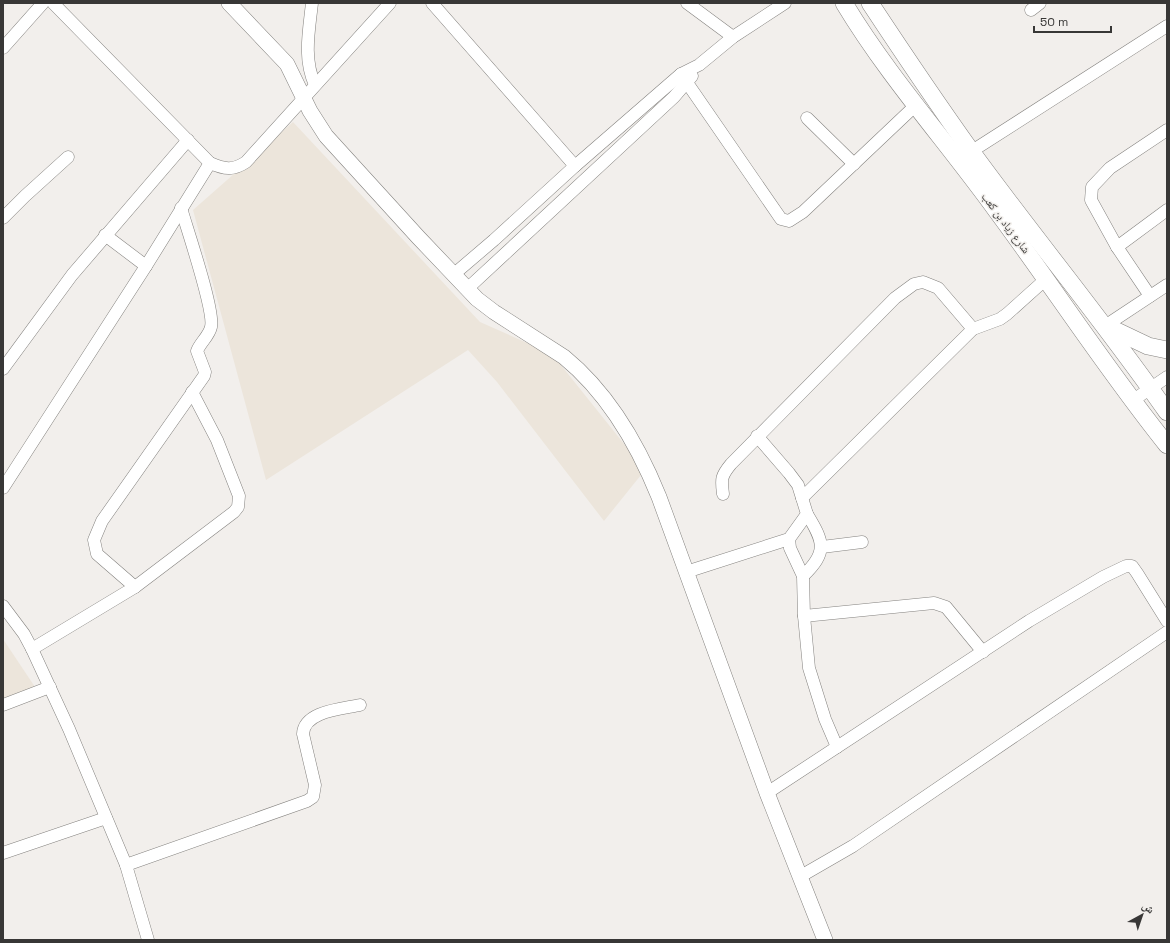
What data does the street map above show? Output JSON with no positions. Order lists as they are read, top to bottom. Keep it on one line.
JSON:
{"streets":{"main road":["شارع زياد بن كعب"]},"scale_bar":"50 m","north":"top right"}
